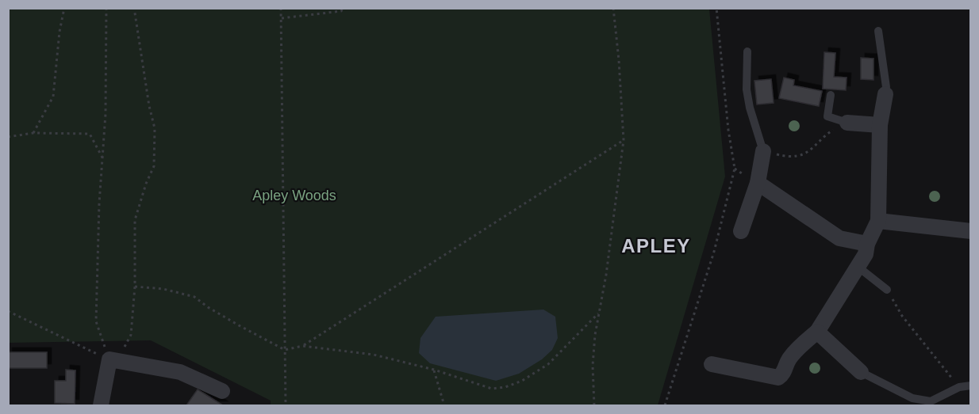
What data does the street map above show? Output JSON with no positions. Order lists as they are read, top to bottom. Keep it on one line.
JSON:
{"districts":["APLEY"],"parks":["Apley Woods"]}
